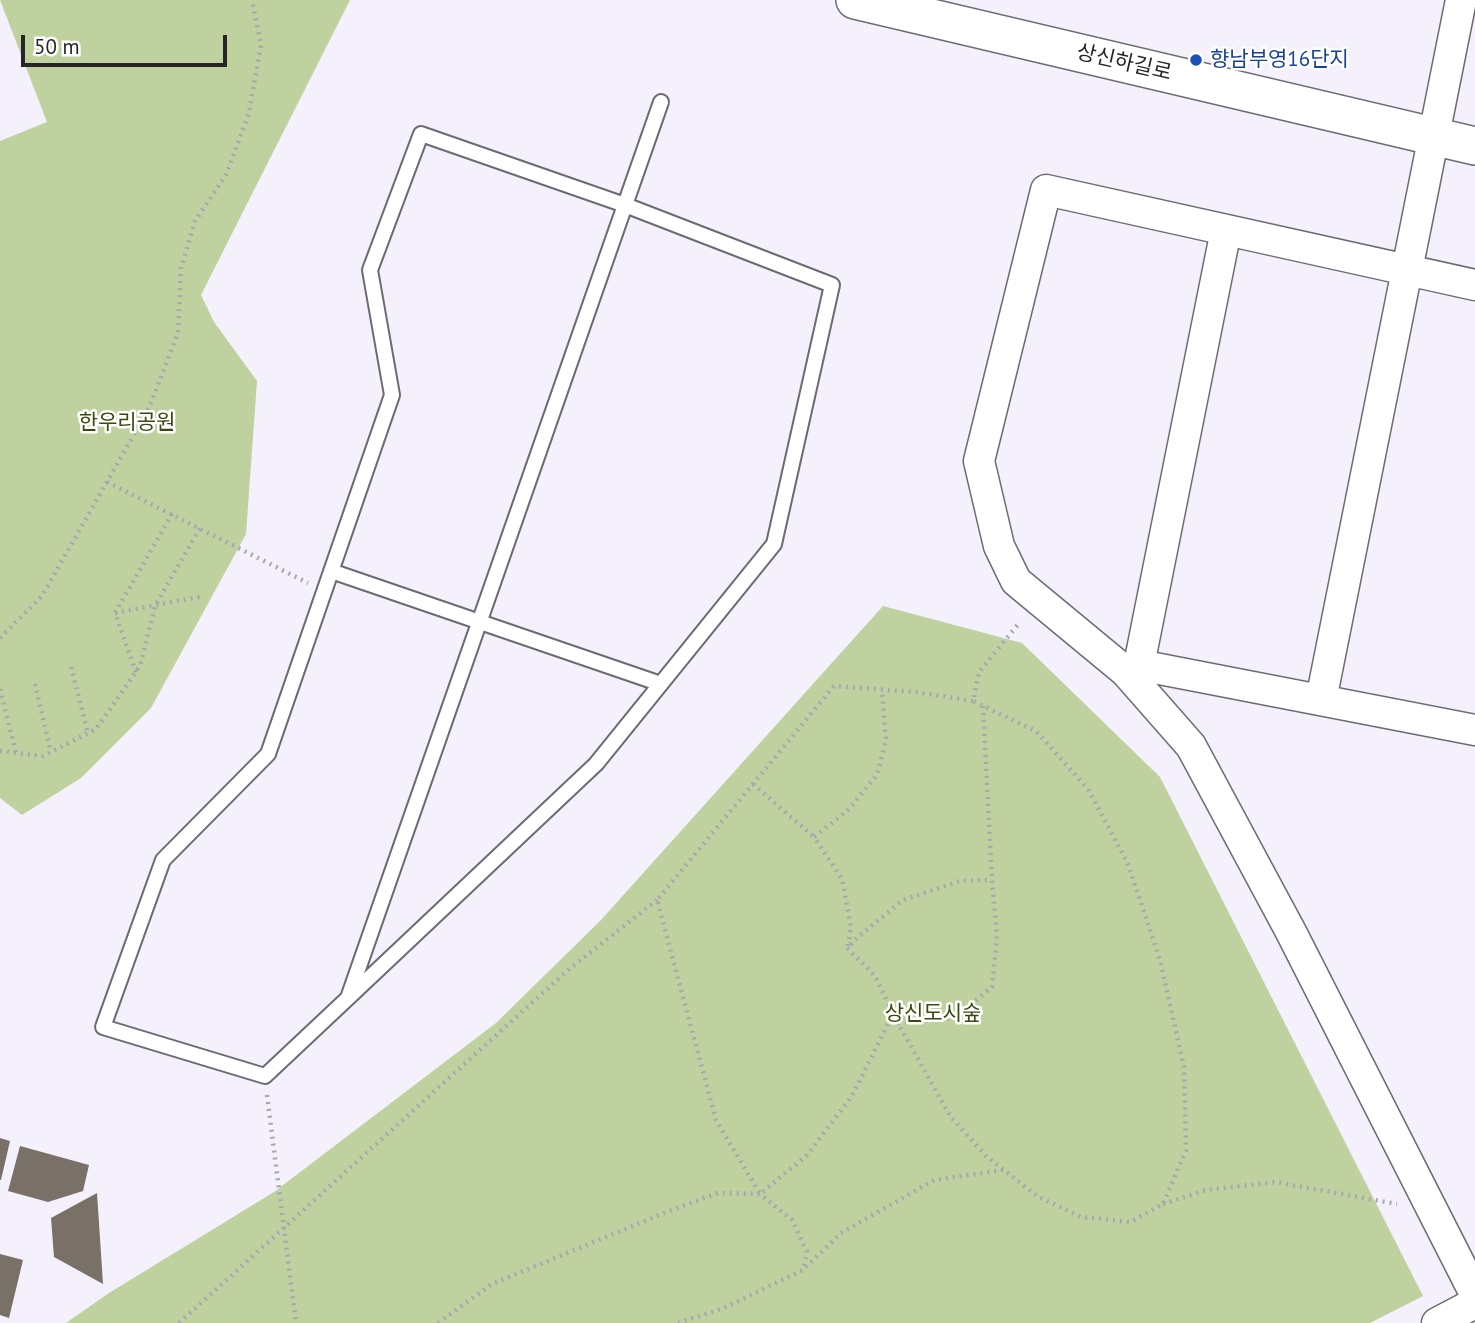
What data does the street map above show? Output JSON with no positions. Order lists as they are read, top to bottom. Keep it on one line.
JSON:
{"streets":{"street":["상신하길로"]},"parks":["한우리공원","상신도시숲"],"places":["향남부영16단지"],"scale_bar":"50 m"}
